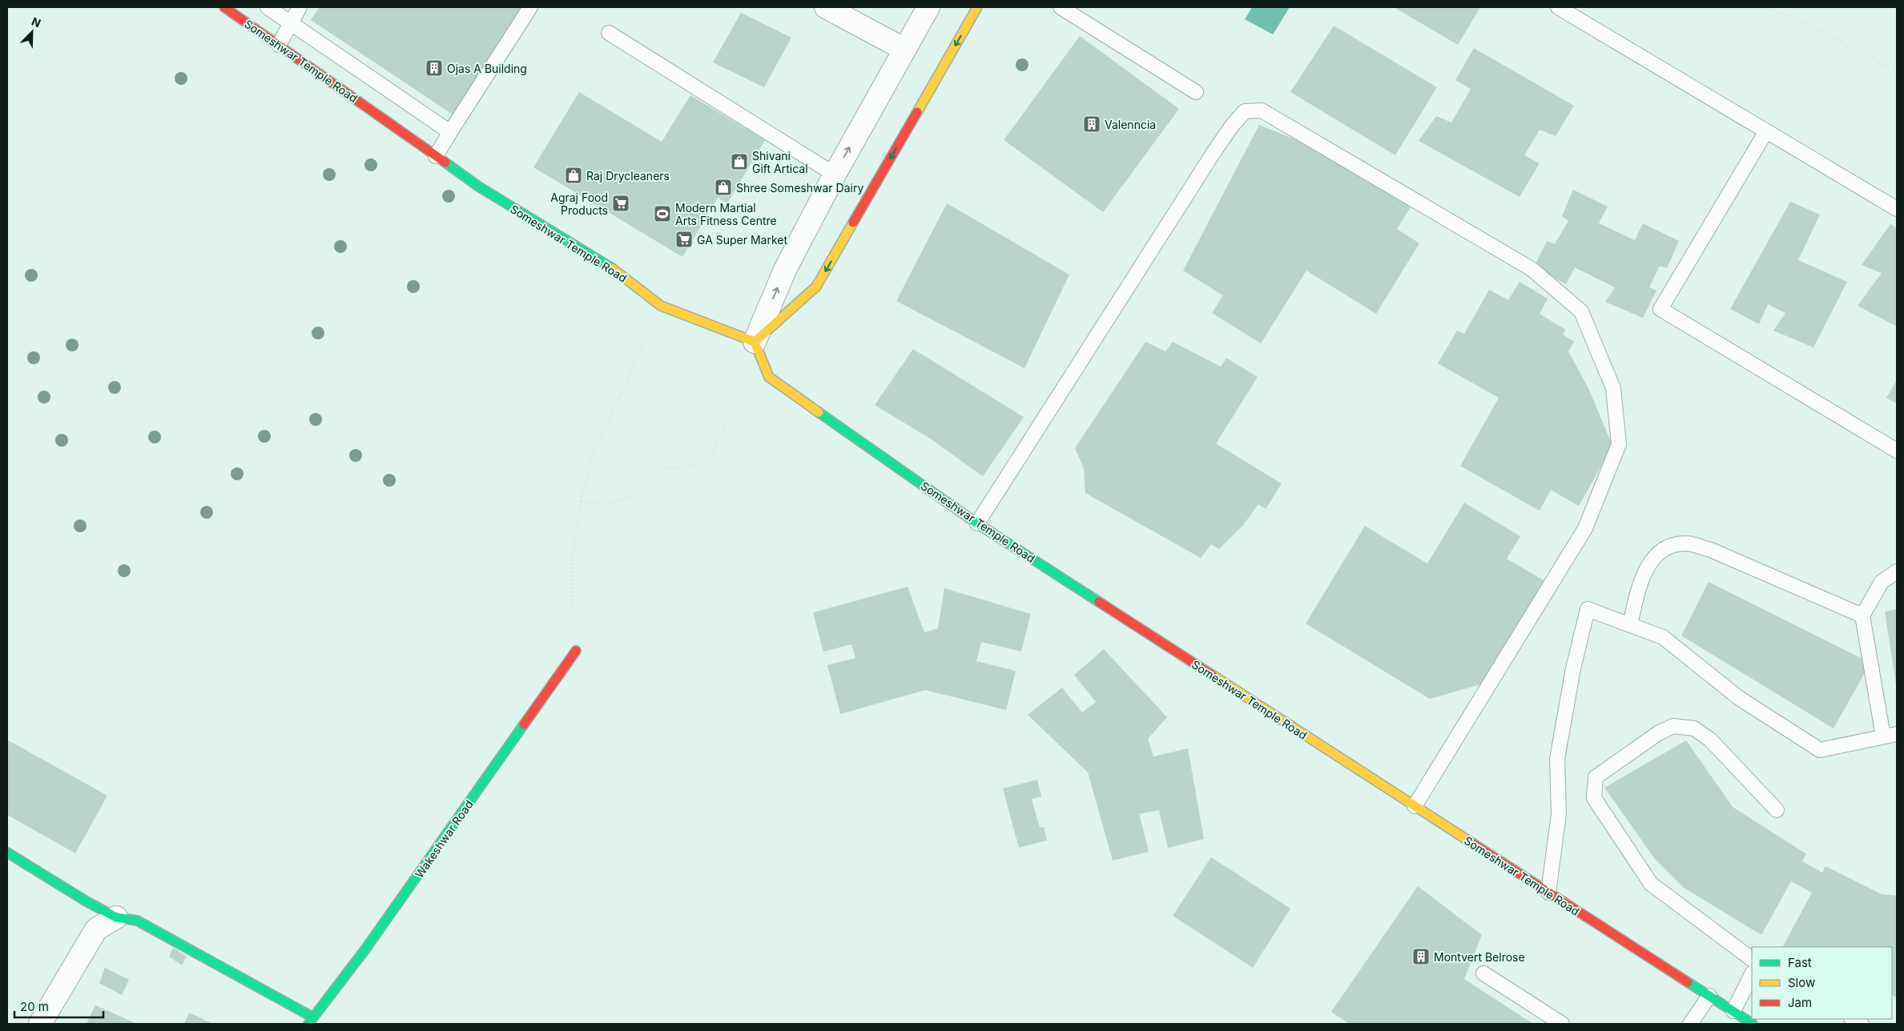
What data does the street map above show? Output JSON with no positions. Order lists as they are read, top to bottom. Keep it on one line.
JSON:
{"streets":{"street":["Someshwar Temple Road","Wakeshwar Road"]},"places":{"building":["Ojas A Building","Valenncia","Montvert Belrose"],"shop":["Shivani Gift Artical","Raj Drycleaners","Shree Someshwar Dairy"],"supermarket":["Agraj Food Products","GA Super Market"],"sports":["Modern Martial Arts Fitness Centre"]},"legend":["Fast","Slow","Jam"],"scale_bar":"20 m","north":"top right"}
